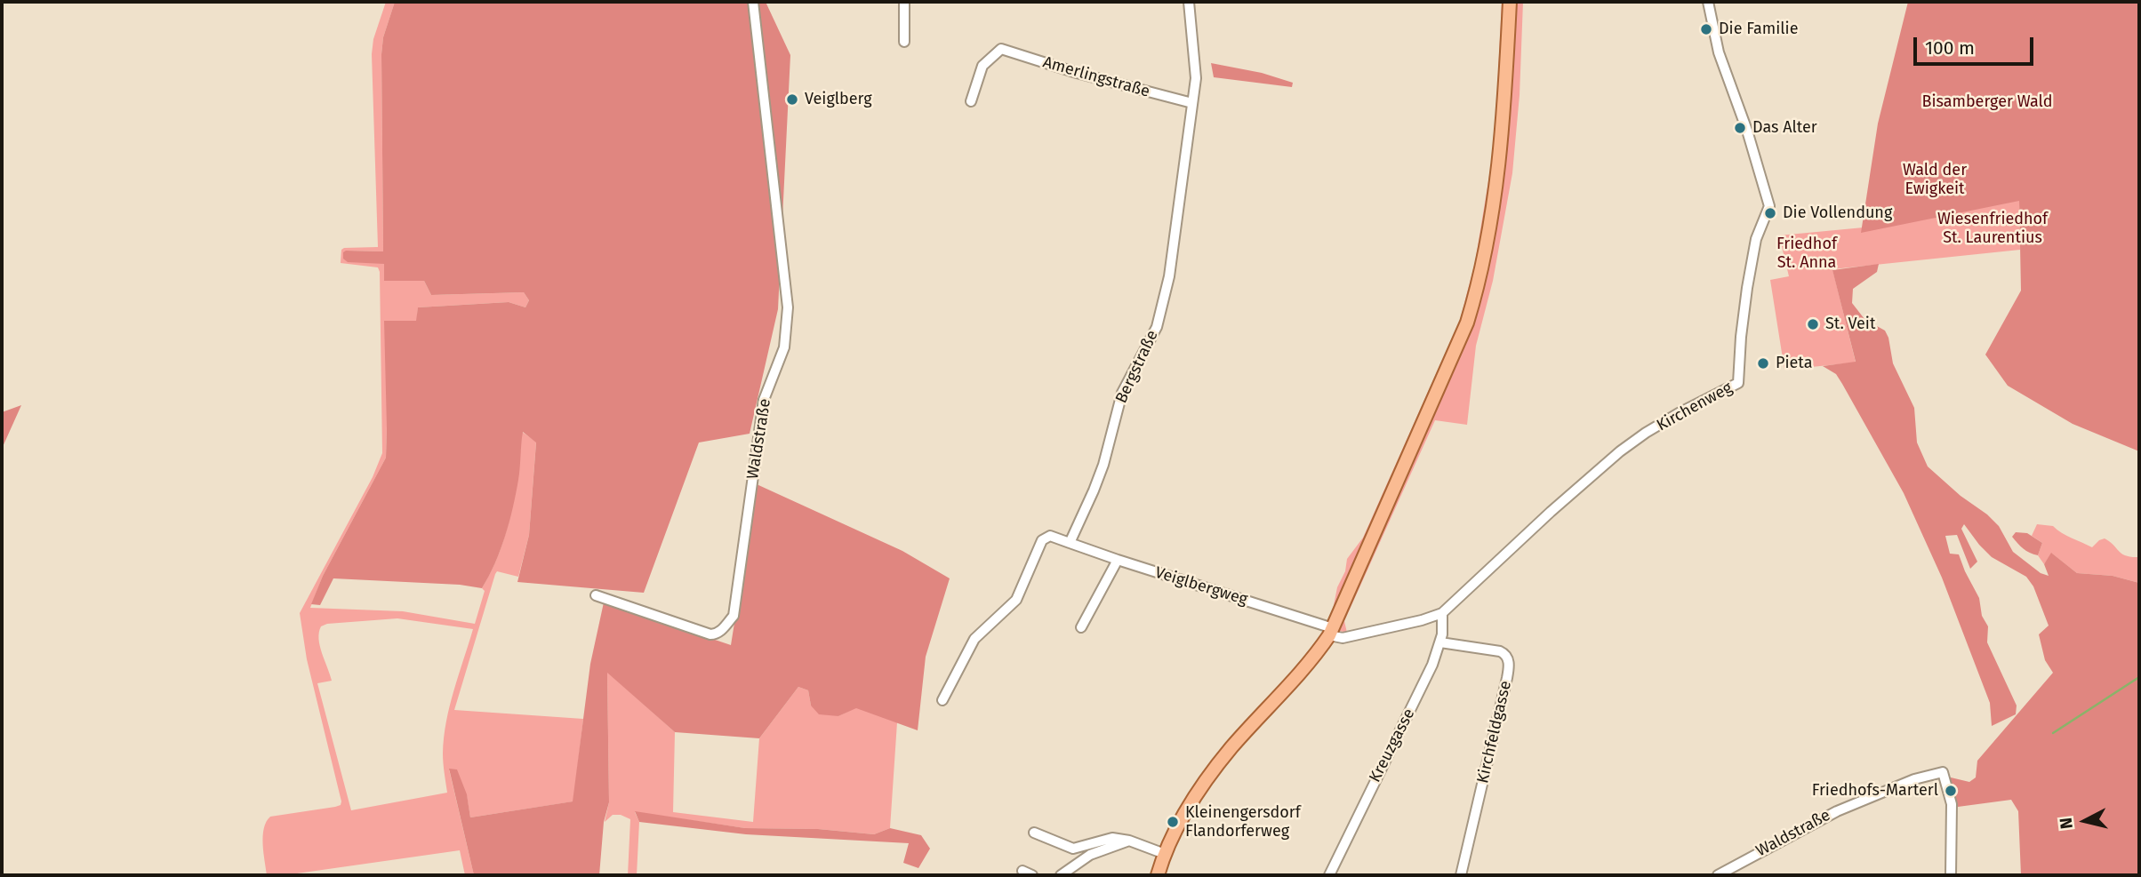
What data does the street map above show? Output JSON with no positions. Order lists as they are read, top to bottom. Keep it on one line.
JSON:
{"streets":{"street":["Amerlingstraße","Bergstraße","Kirchenweg","Waldstraße","Veiglbergweg","Kirchfeldgasse","Kreuzgasse"]},"crossings":[["Amerlingstraße","Bergstraße"],["Bergstraße","Veiglbergweg"],["Kirchenweg","Veiglbergweg"],["Kirchenweg","Kreuzgasse"],["Kirchfeldgasse","Kreuzgasse"]],"parks":["Bisamberger Wald","Wald der Ewigkeit","Wiesenfriedhof St. Laurentius","Friedhof St. Anna"],"places":["Die Familie","Veiglberg","Das Alter","Die Vollendung","St. Veit","Pieta","Friedhofs-Marterl","Kleinengersdorf Flandorferweg"],"scale_bar":"100 m","north":"left"}
